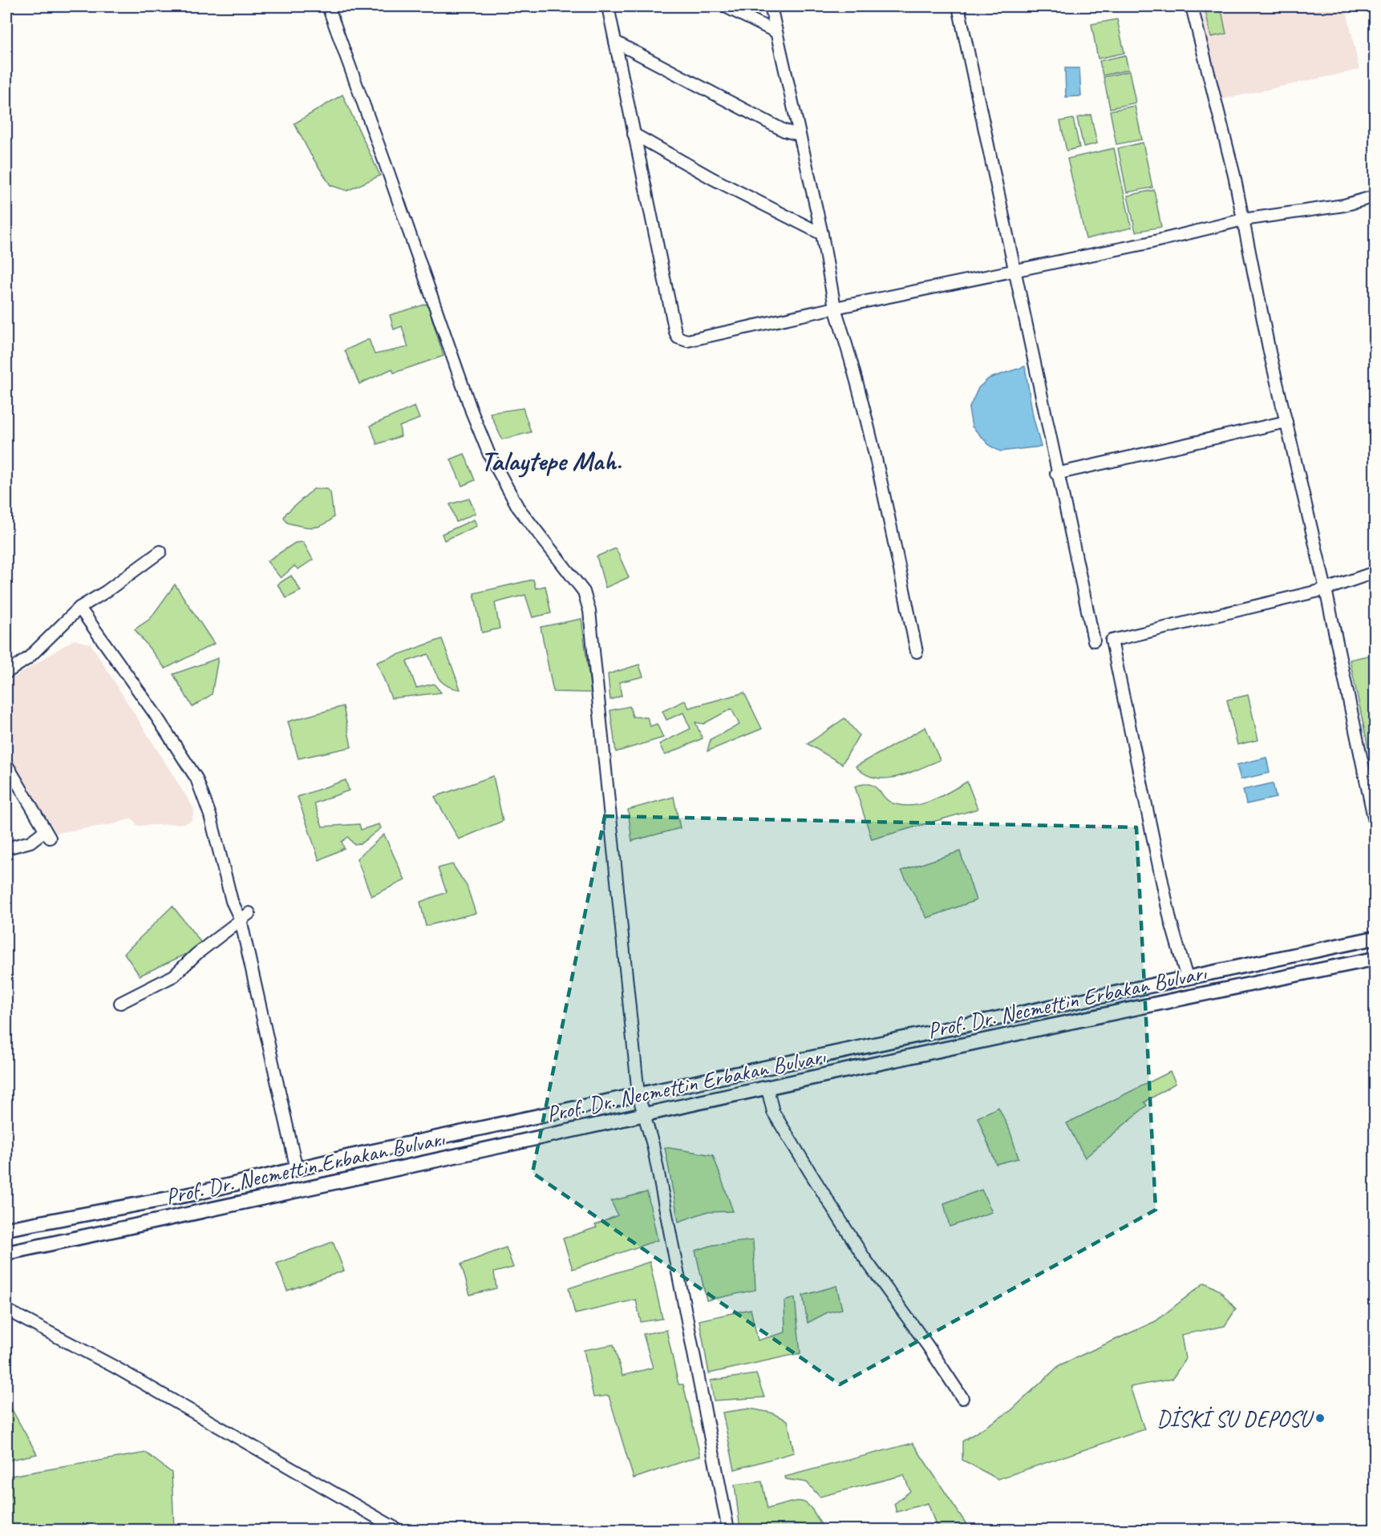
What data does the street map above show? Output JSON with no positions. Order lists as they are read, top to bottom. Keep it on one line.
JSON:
{"streets":{"main road":["Prof. Dr. Necmettin Erbakan Bulvarı"]},"districts":["Talaytepe Mah."],"places":["DİSKİ SU DEPOSU"]}
